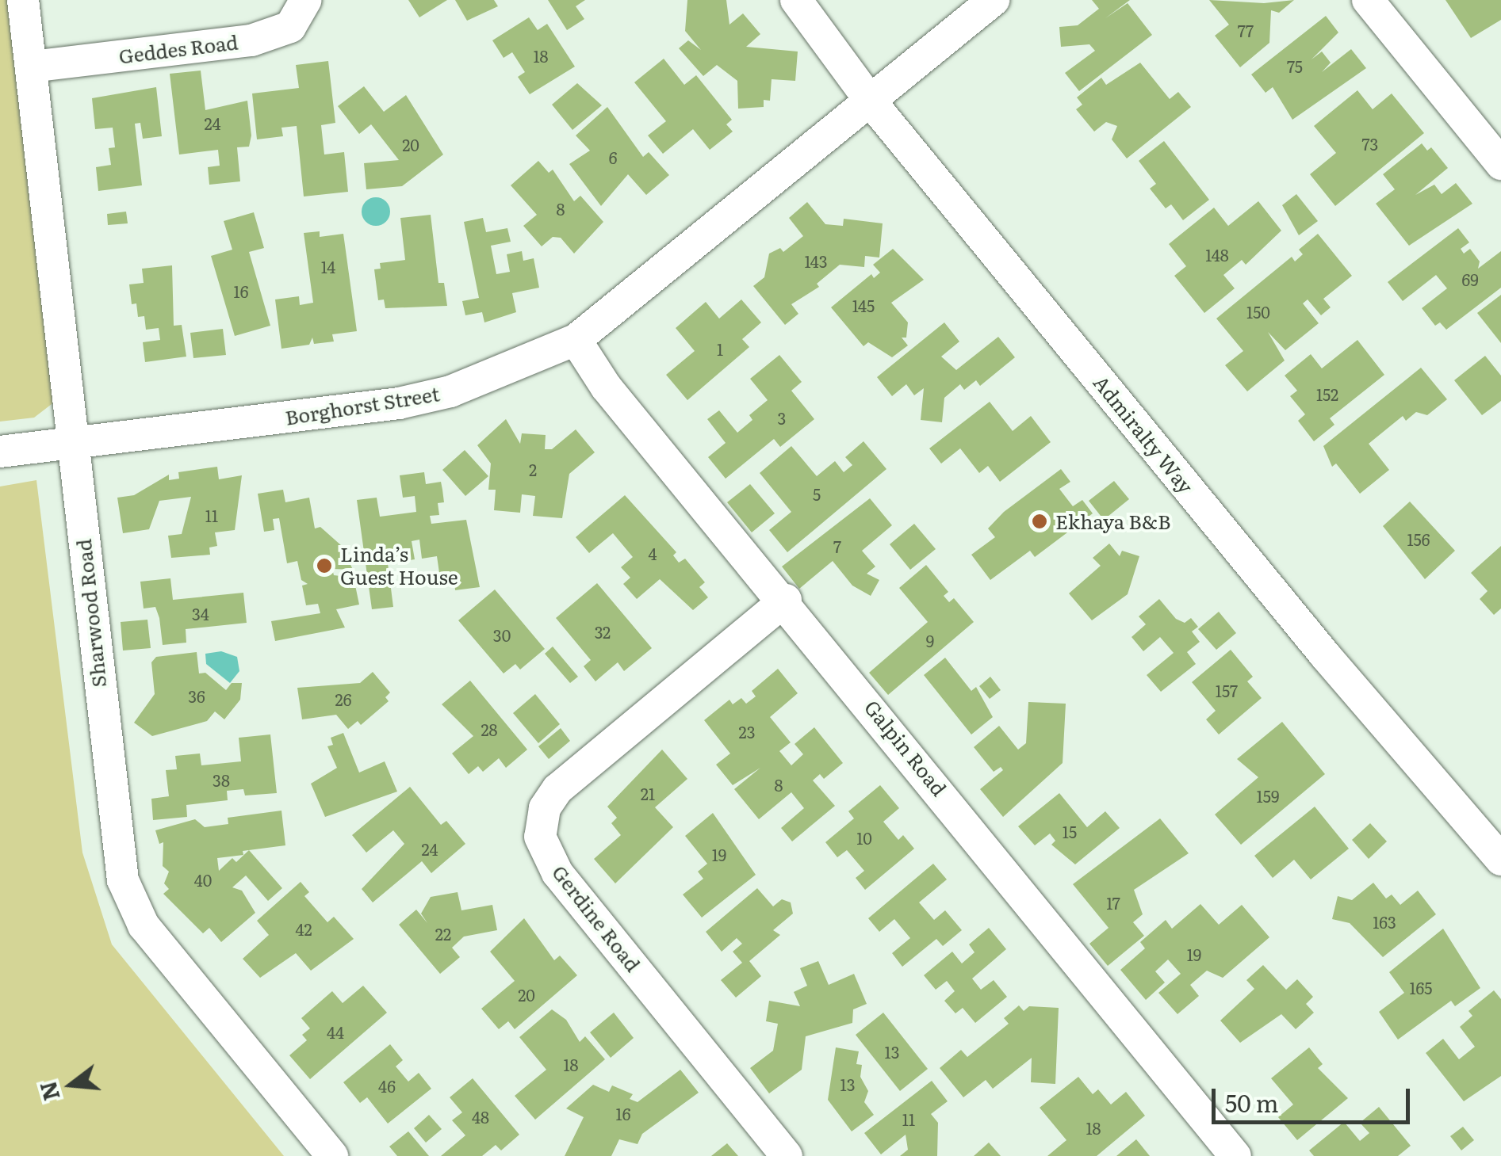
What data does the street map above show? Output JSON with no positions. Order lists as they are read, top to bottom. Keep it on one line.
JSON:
{"streets":{"street":["Geddes Road","Borghorst Street","Admiralty Way","Sharwood Road","Galpin Road","Gerdine Road"]},"crossings":[["Geddes Road","Sharwood Road"],["Borghorst Street","Admiralty Way"],["Borghorst Street","Sharwood Road"],["Borghorst Street","Galpin Road"],["Galpin Road","Gerdine Road"]],"places":["Ekhaya B&B","Linda’s Guest House"],"house_numbers":["77","18","75","24","73","20","6","8","148","143","14","69","16","145","150","1","152","3","2","5","11","156","7","4","34","32","30","9","157","36","26","28","23","38","8","21","159","15","10","24","19","40","17","163","42","22","19","165","20","44","13","18","13","46","16","48","11","18"],"scale_bar":"50 m","north":"left"}
